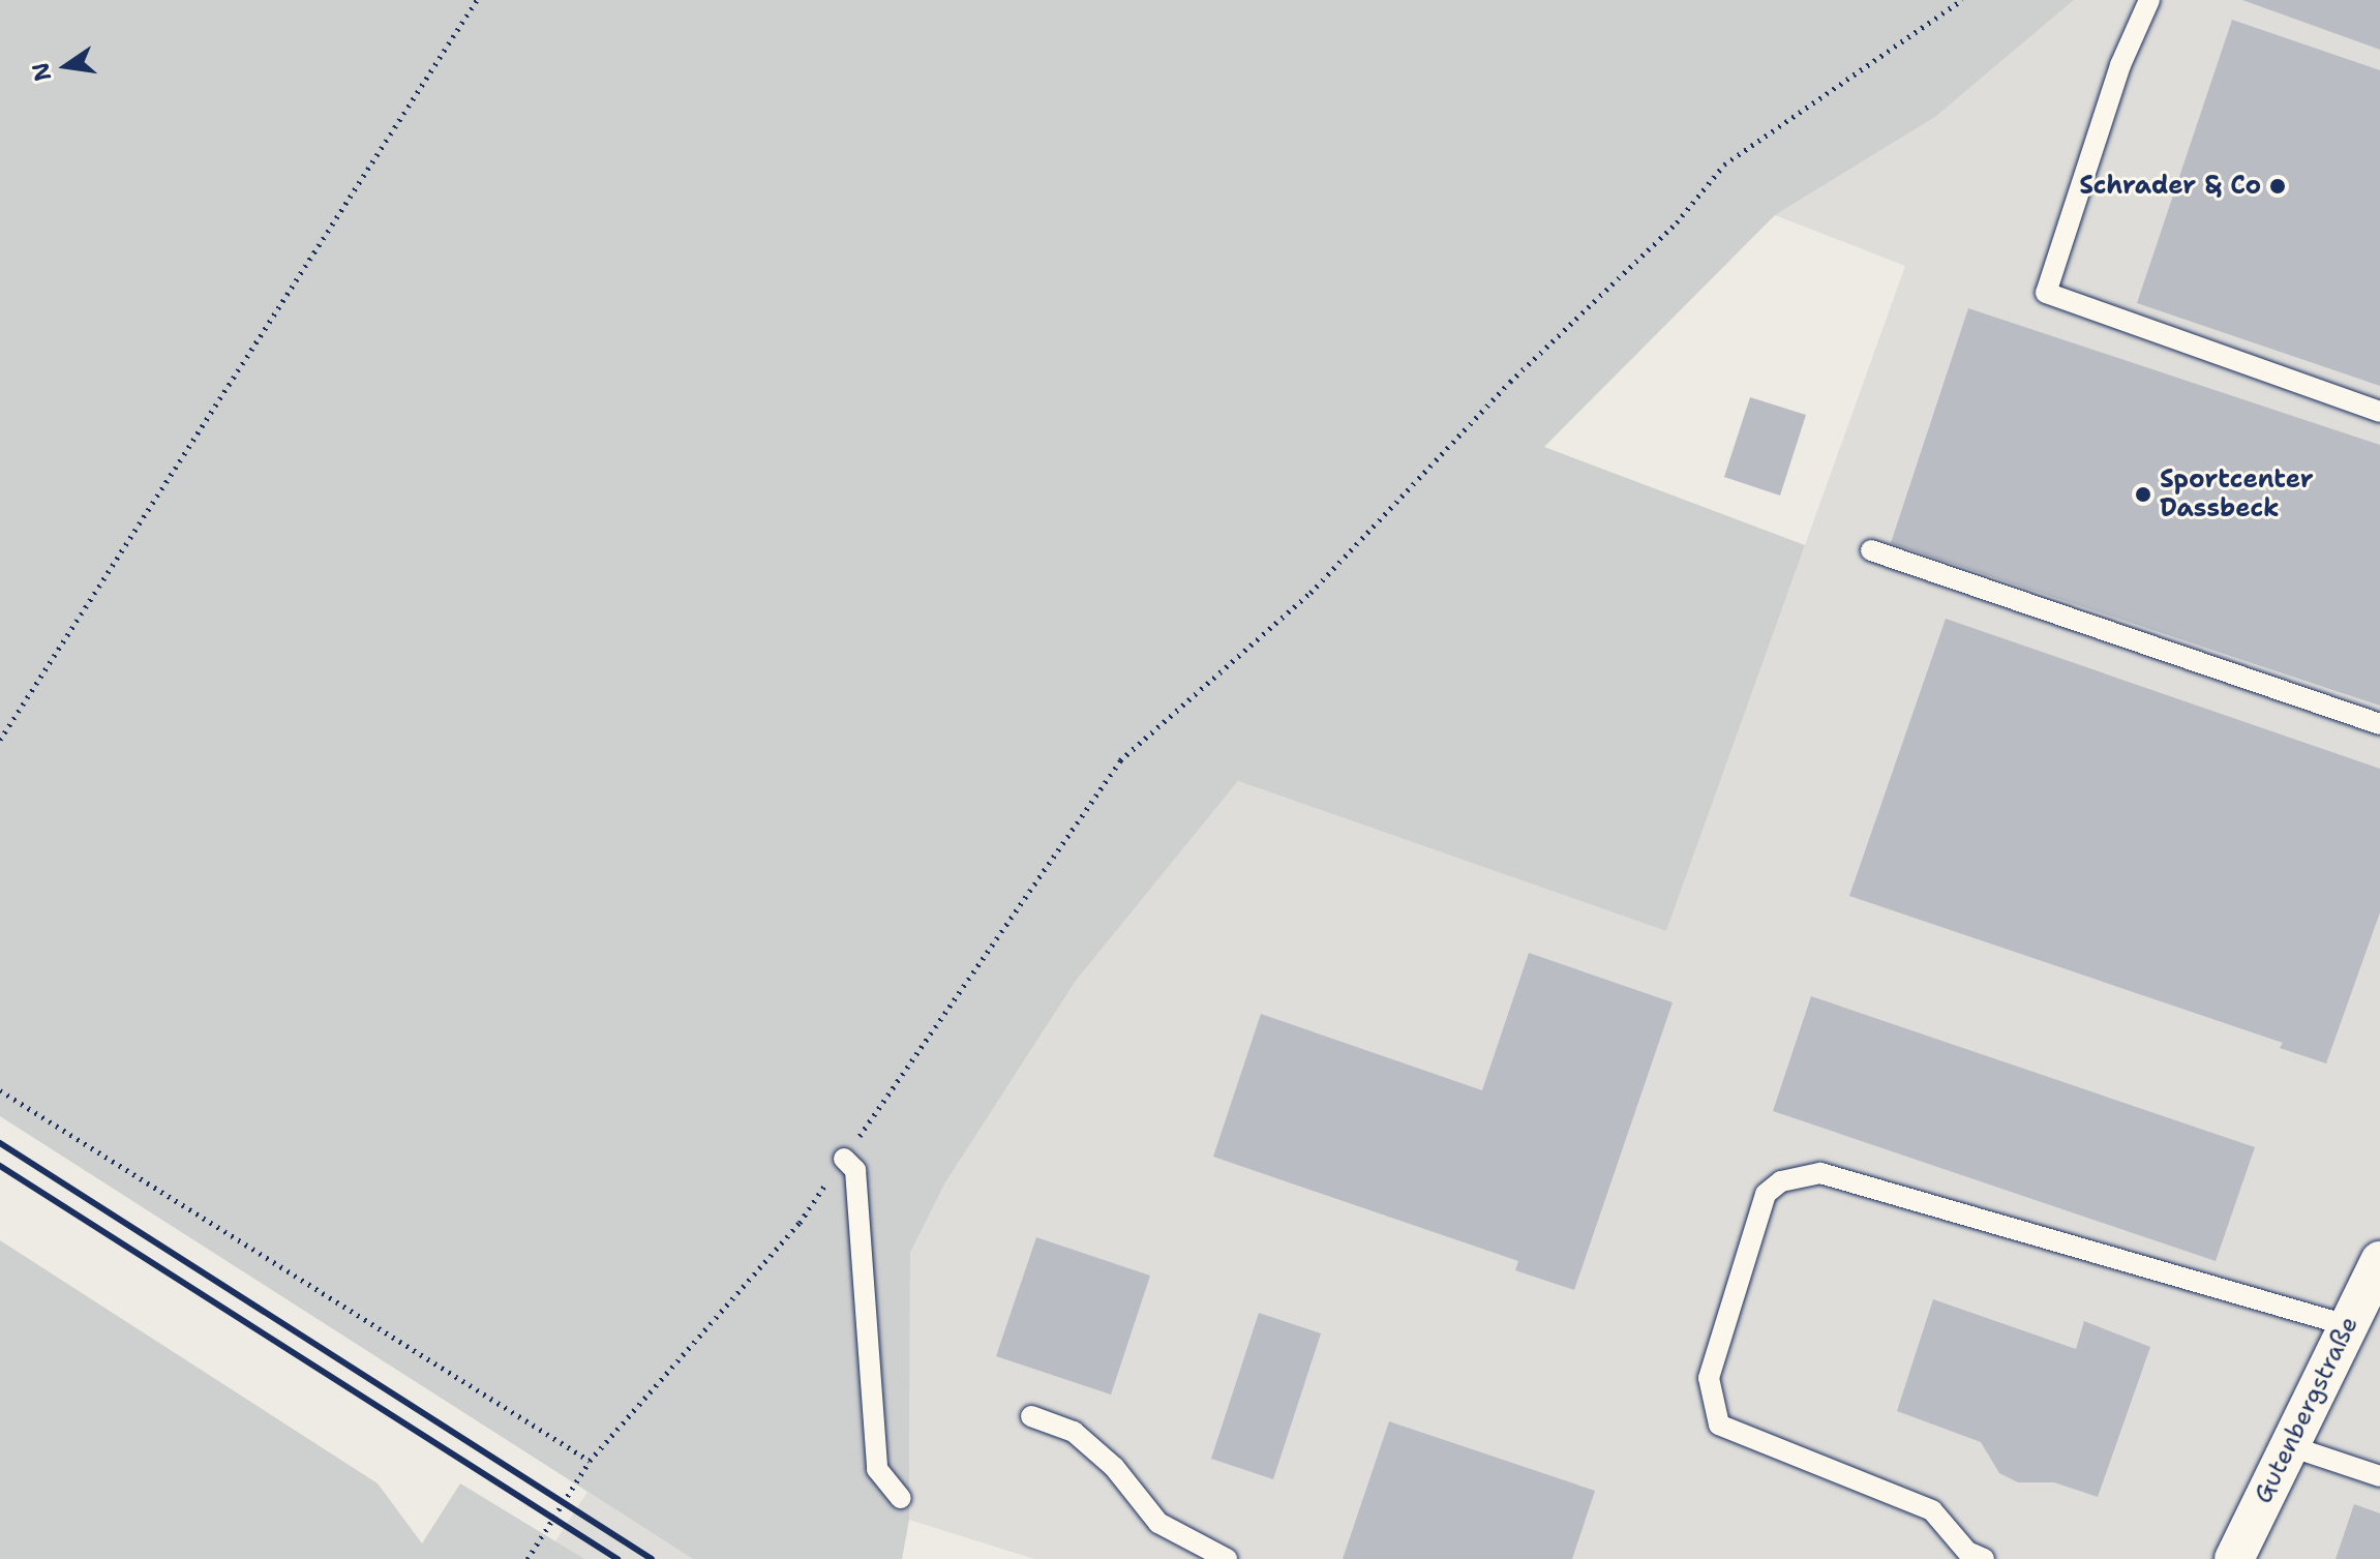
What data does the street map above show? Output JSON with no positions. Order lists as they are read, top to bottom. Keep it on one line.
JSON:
{"streets":{"street":["Gutenbergstraße"]},"places":["Schrader & Co","Sportcenter Dassbeck"],"north":"left"}
